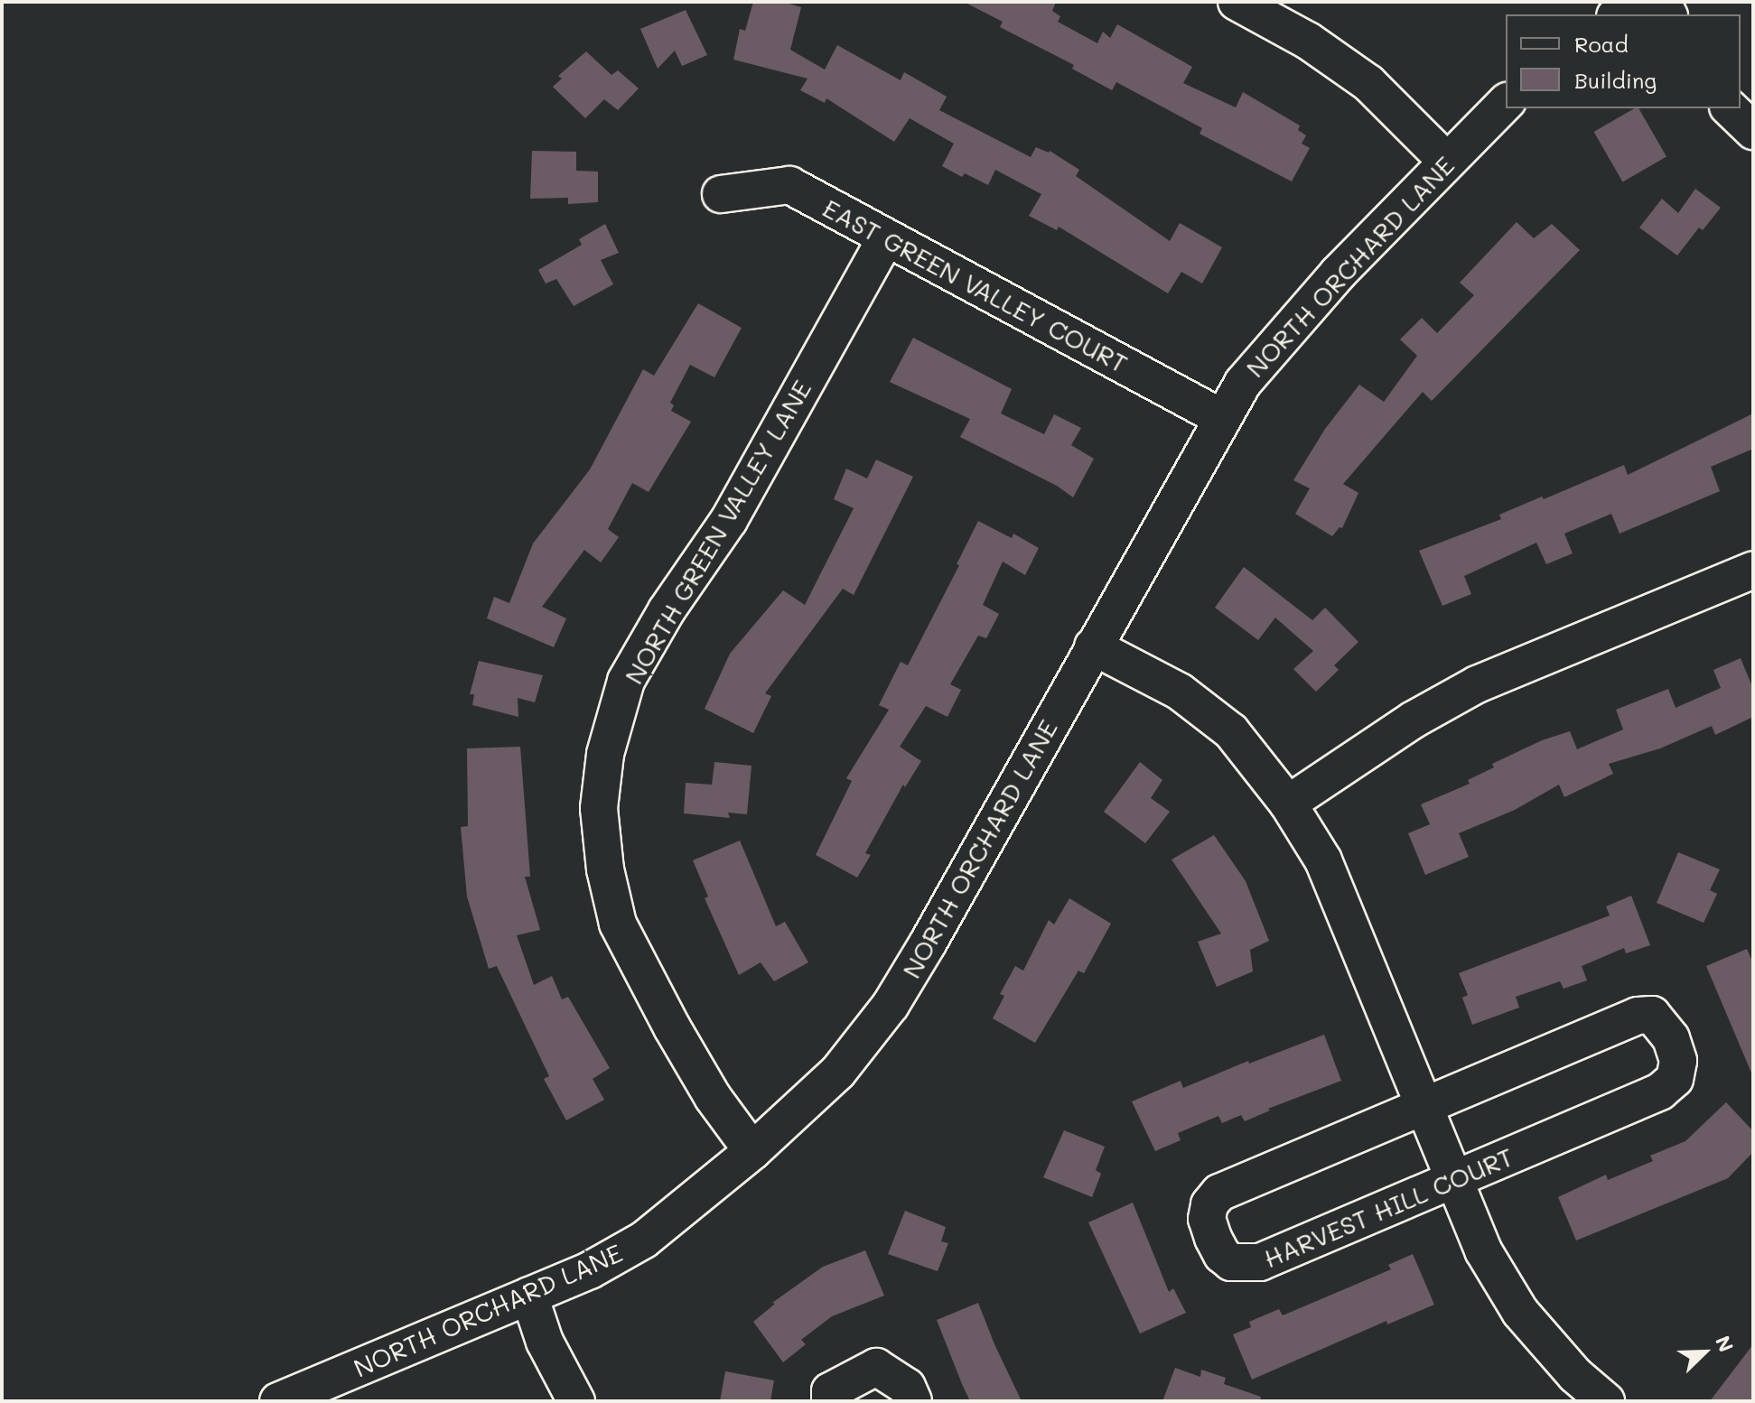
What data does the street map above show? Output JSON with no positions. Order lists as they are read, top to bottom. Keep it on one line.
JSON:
{"streets":{"street":["NORTH ORCHARD LANE","EAST GREEN VALLEY COURT","NORTH GREEN VALLEY LANE","HARVEST HILL COURT"]},"crossings":[["NORTH ORCHARD LANE","EAST GREEN VALLEY COURT"],["NORTH ORCHARD LANE","NORTH GREEN VALLEY LANE"],["EAST GREEN VALLEY COURT","NORTH GREEN VALLEY LANE"]],"legend":["Road","Building"],"north":"top right"}
